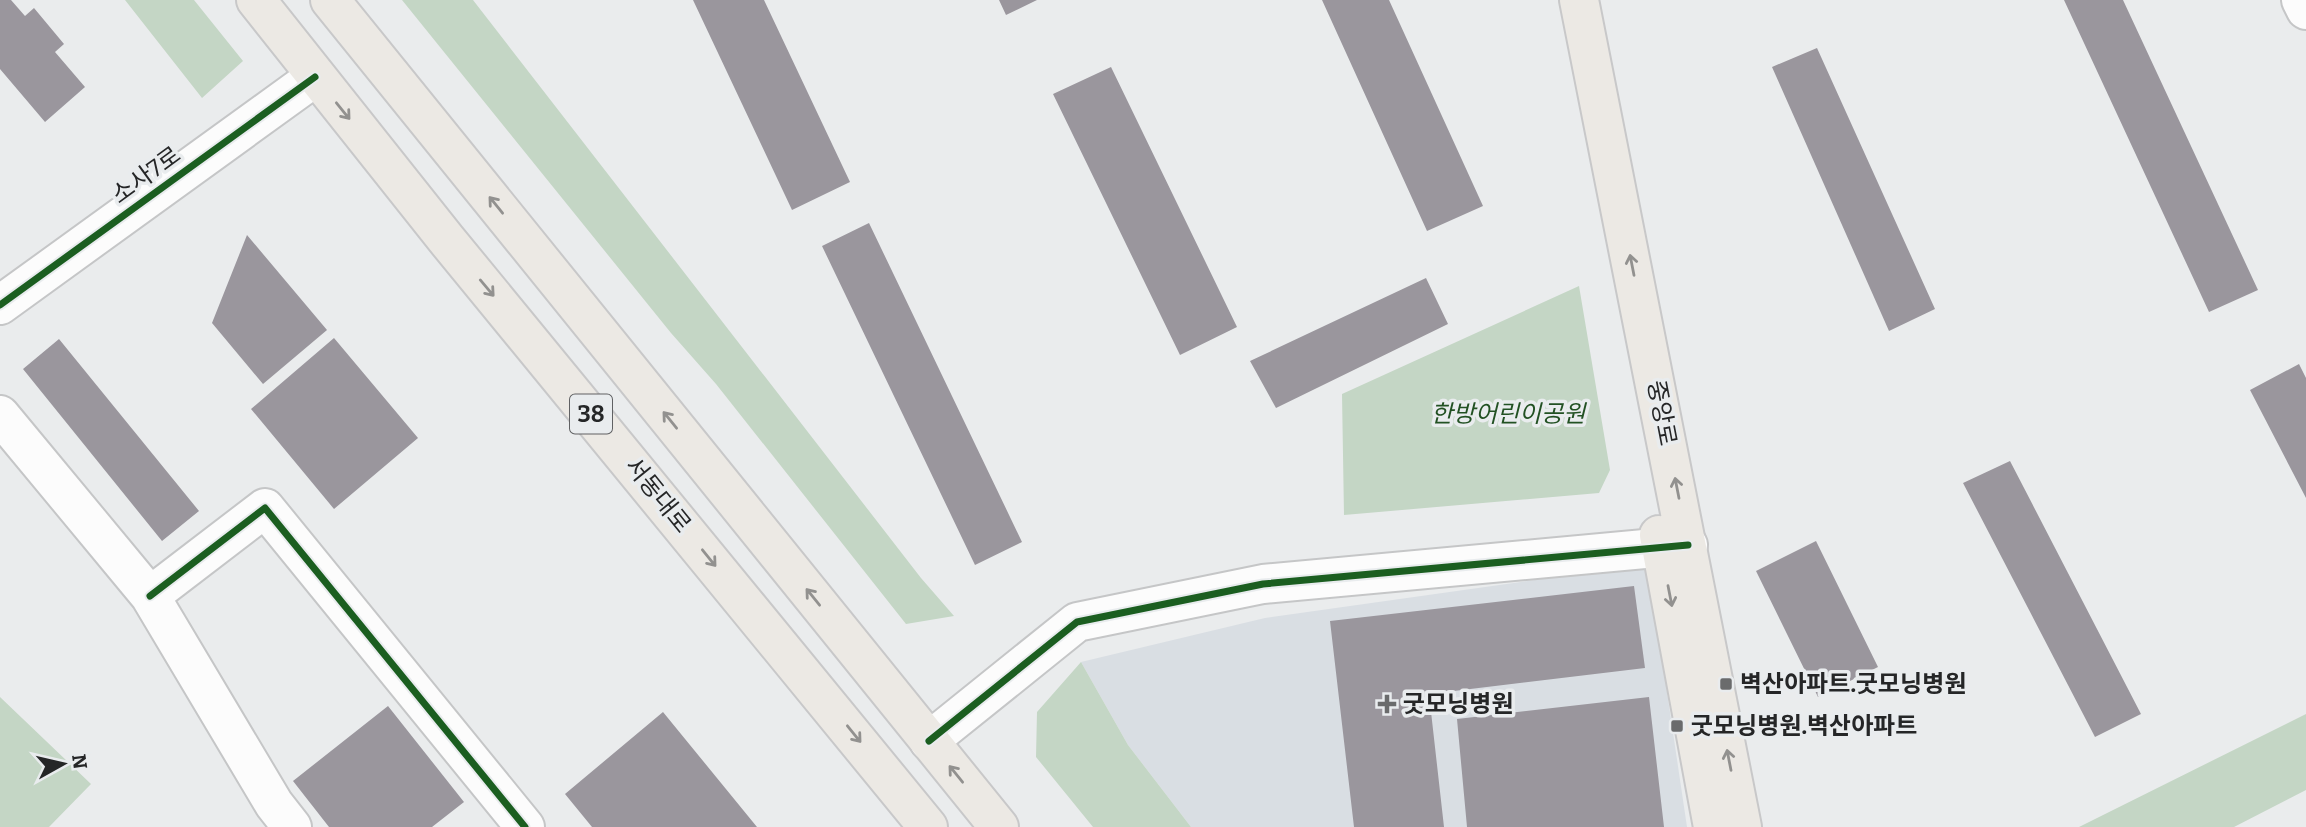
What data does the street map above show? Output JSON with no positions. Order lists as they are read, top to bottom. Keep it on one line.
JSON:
{"streets":{"main road":["중앙로","38","서동대로"],"street":["소사7로"]},"crossings":[["소사7로","서동대로"]],"parks":["한방어린이공원"],"places":{"transit":["벽산아파트.굿모닝병원","굿모닝병원.벽산아파트"],"health":["굿모닝병원"]},"north":"right"}
